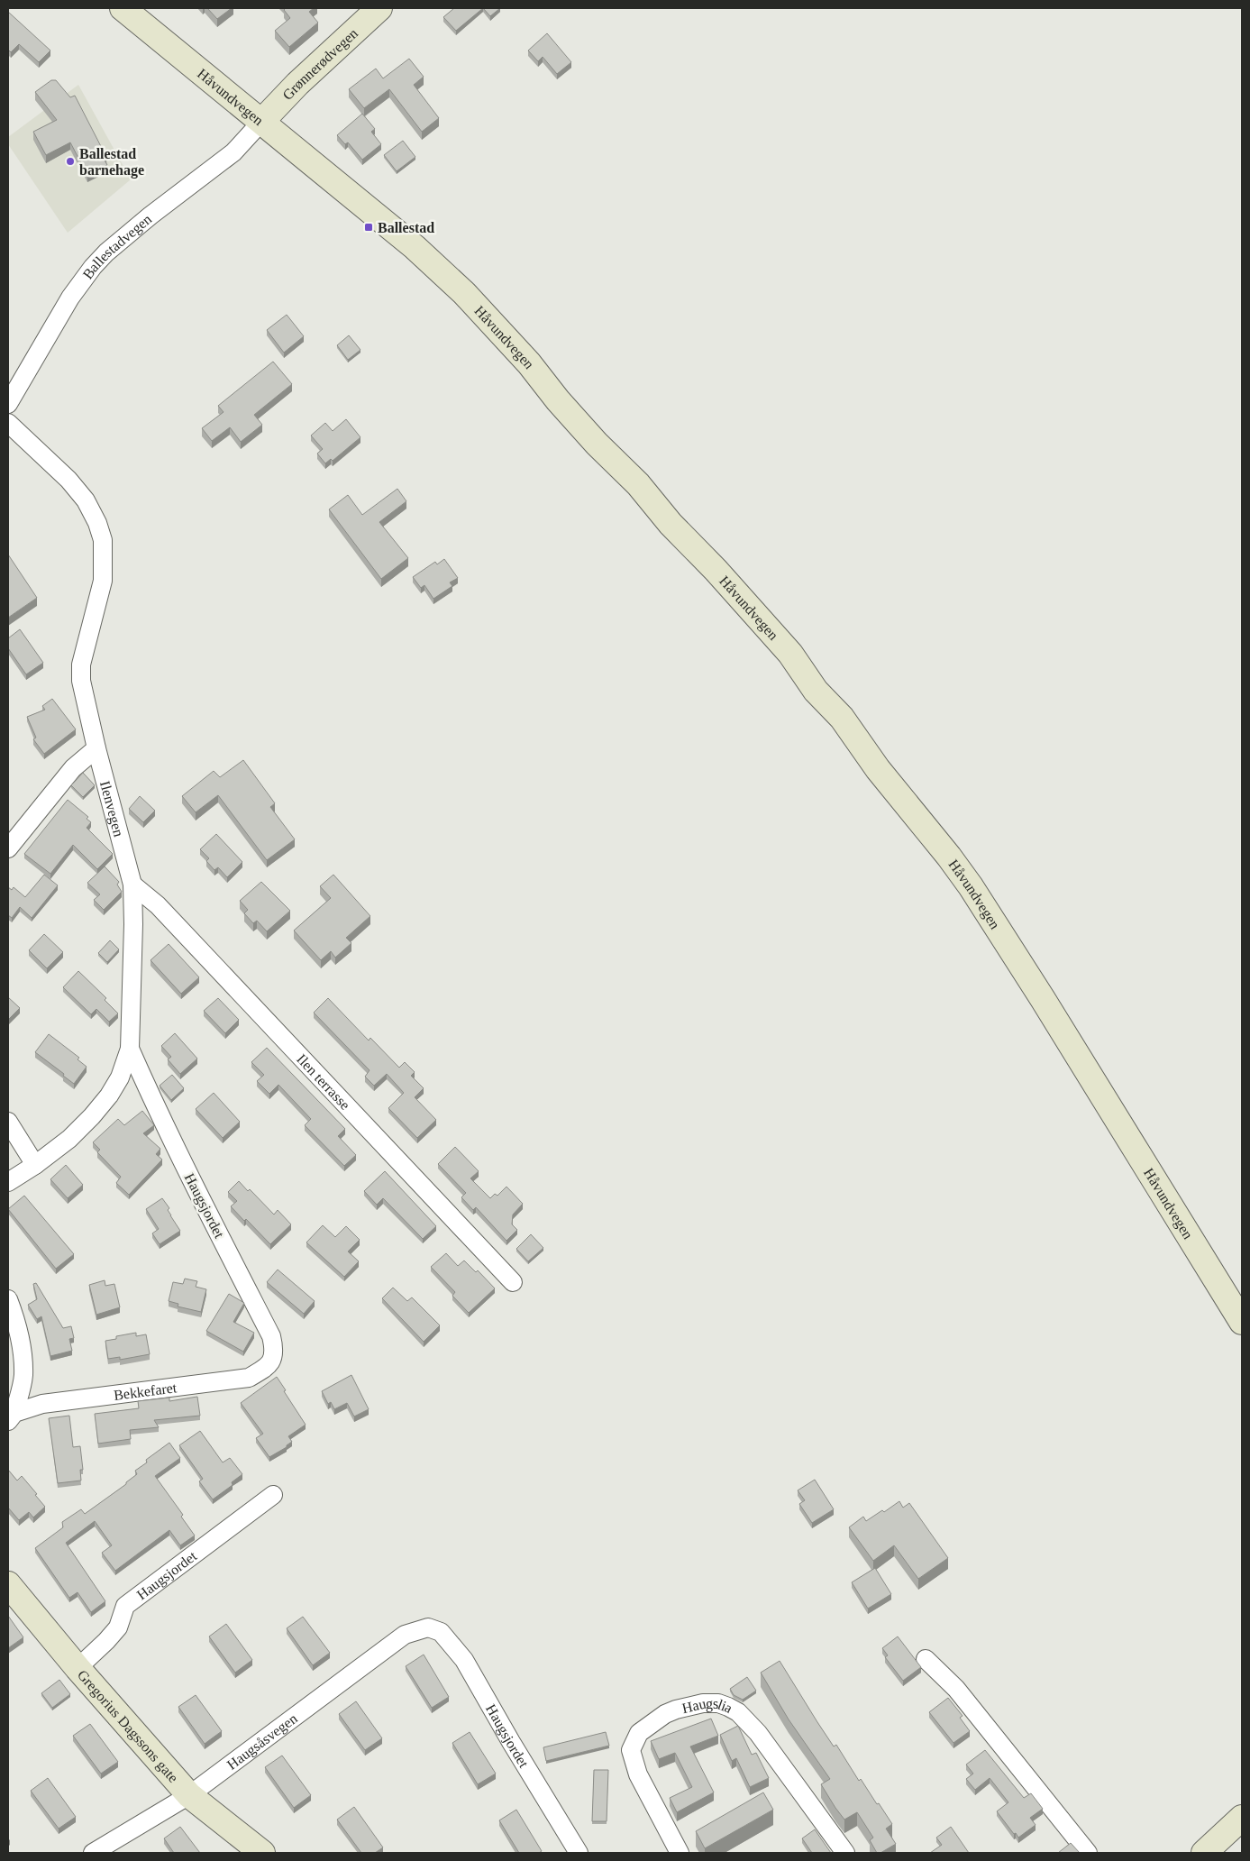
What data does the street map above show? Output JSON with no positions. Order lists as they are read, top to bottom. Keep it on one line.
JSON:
{"streets":{"main road":["Grønnerødvegen","Håvundvegen","Gregorius Dagssons gate"],"street":["Ballestadvegen","Ilenvegen","Ilen terrasse","Haugsjordet","Bekkefaret","Haugslia","Haugsåsvegen"]},"crossings":[["Grønnerødvegen","Håvundvegen"],["Grønnerødvegen","Ballestadvegen"],["Håvundvegen","Ballestadvegen"],["Ilenvegen","Ilen terrasse"],["Ilenvegen","Haugsjordet"],["Haugsjordet","Bekkefaret"],["Haugsjordet","Gregorius Dagssons gate"],["Haugsjordet","Haugsåsvegen"],["Gregorius Dagssons gate","Haugsåsvegen"]],"places":{"other":["Ballestad barnehage"],"transit":["Ballestad"]}}
